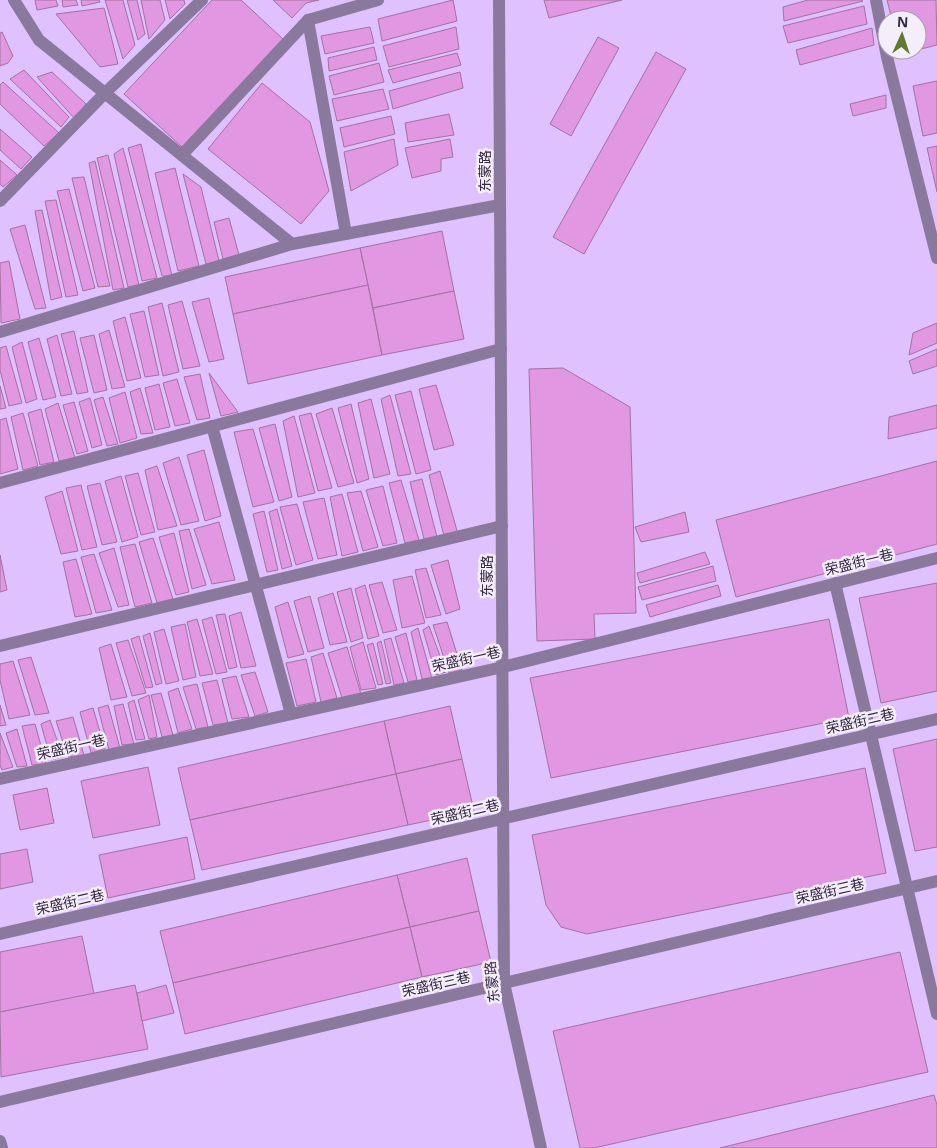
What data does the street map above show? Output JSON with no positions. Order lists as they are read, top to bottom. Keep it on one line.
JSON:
{"streets":{"street":["东蒙路","荣盛街一巷","荣盛街二巷","荣盛街三巷"]},"crossings":[["东蒙路","荣盛街一巷"],["东蒙路","荣盛街二巷"],["东蒙路","荣盛街三巷"]],"north":"top"}
